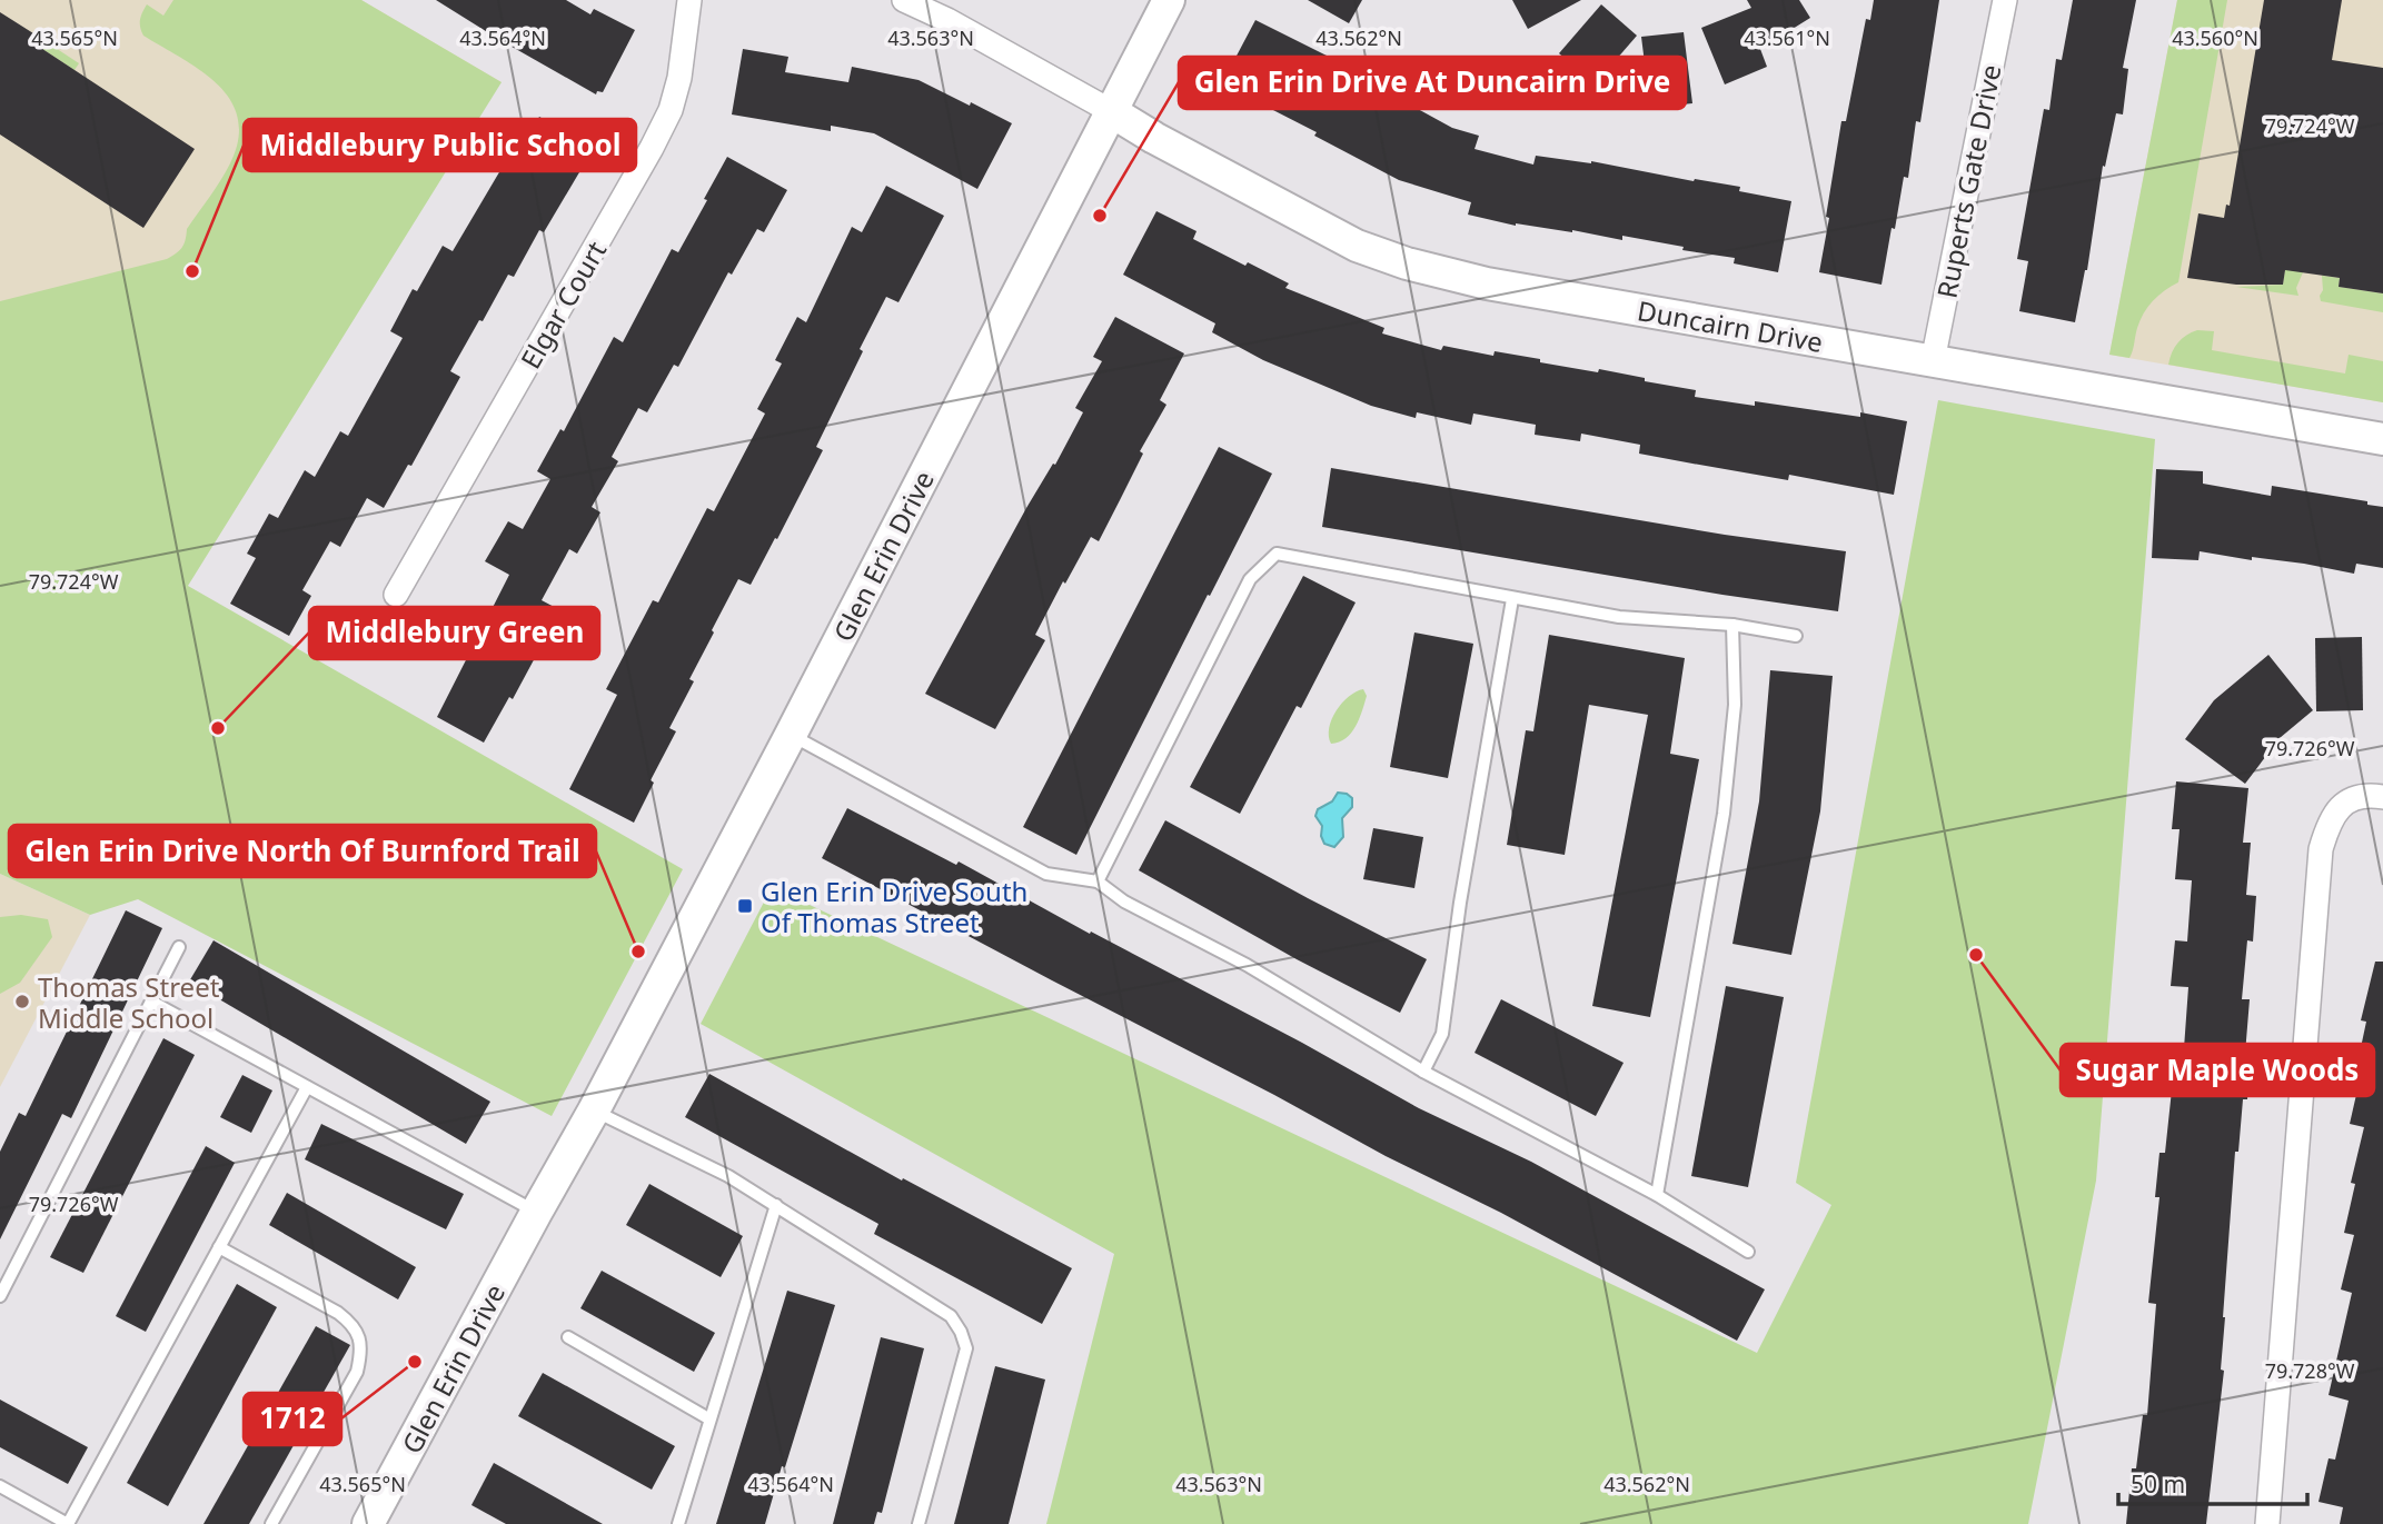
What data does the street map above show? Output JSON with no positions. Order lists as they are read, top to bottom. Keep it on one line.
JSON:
{"streets":{"street":["Ruperts Gate Drive","Elgar Court","Duncairn Drive","Glen Erin Drive"]},"crossings":[["Ruperts Gate Drive","Duncairn Drive"],["Duncairn Drive","Glen Erin Drive"]],"places":{"other":["Glen Erin Drive At Duncairn Drive","Middlebury Public School","Middlebury Green","Glen Erin Drive North Of Burnford Trail","Sugar Maple Woods","Thomas Street Middle School","1712"],"transit":["Glen Erin Drive South Of Thomas Street"]},"scale_bar":"50 m","coordinates":["43.565°N","43.564°N","43.563°N","43.562°N","43.561°N","43.560°N","79.724°W","79.726°W","79.728°W"]}
